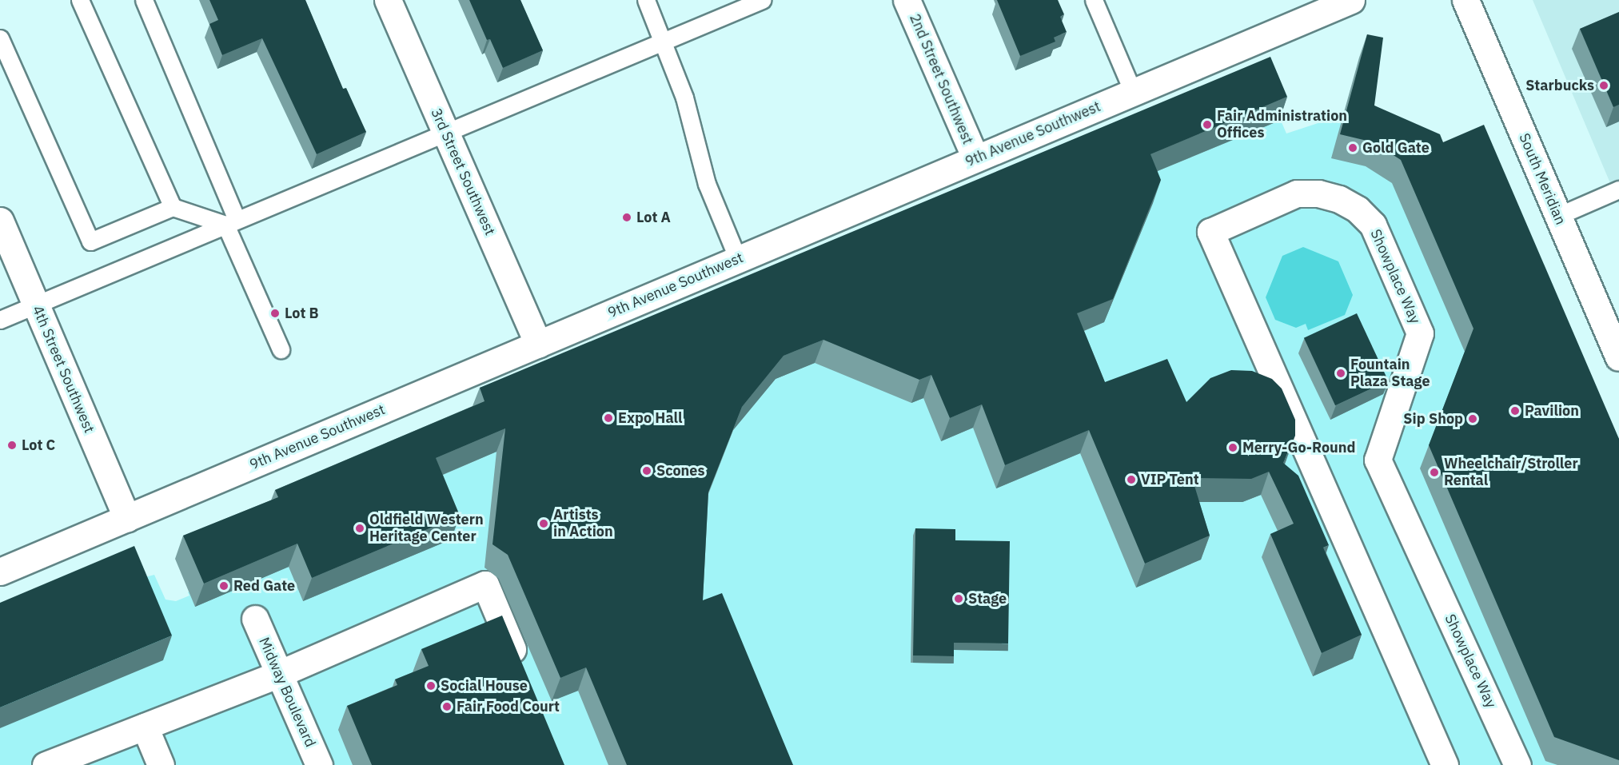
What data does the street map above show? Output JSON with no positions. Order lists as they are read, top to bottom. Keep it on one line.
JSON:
{"streets":{"street":["2nd Street Southwest","9th Avenue Southwest","3rd Street Southwest","South Meridian","Showplace Way","4th Street Southwest","Midway Boulevard"]},"crossings":[["2nd Street Southwest","9th Avenue Southwest"],["9th Avenue Southwest","3rd Street Southwest"],["9th Avenue Southwest","4th Street Southwest"]],"places":["Starbucks","Fair Administration Offices","Gold Gate","Lot A","Lot B","Fountain Plaza Stage","Pavilion","Expo Hall","Sip Shop","Lot C","Merry-Go-Round","Scones","Wheelchair/Stroller Rental","VIP Tent","Artists in Action","Oldfield Western Heritage Center","Red Gate","Stage","Social House","Fair Food Court"]}
